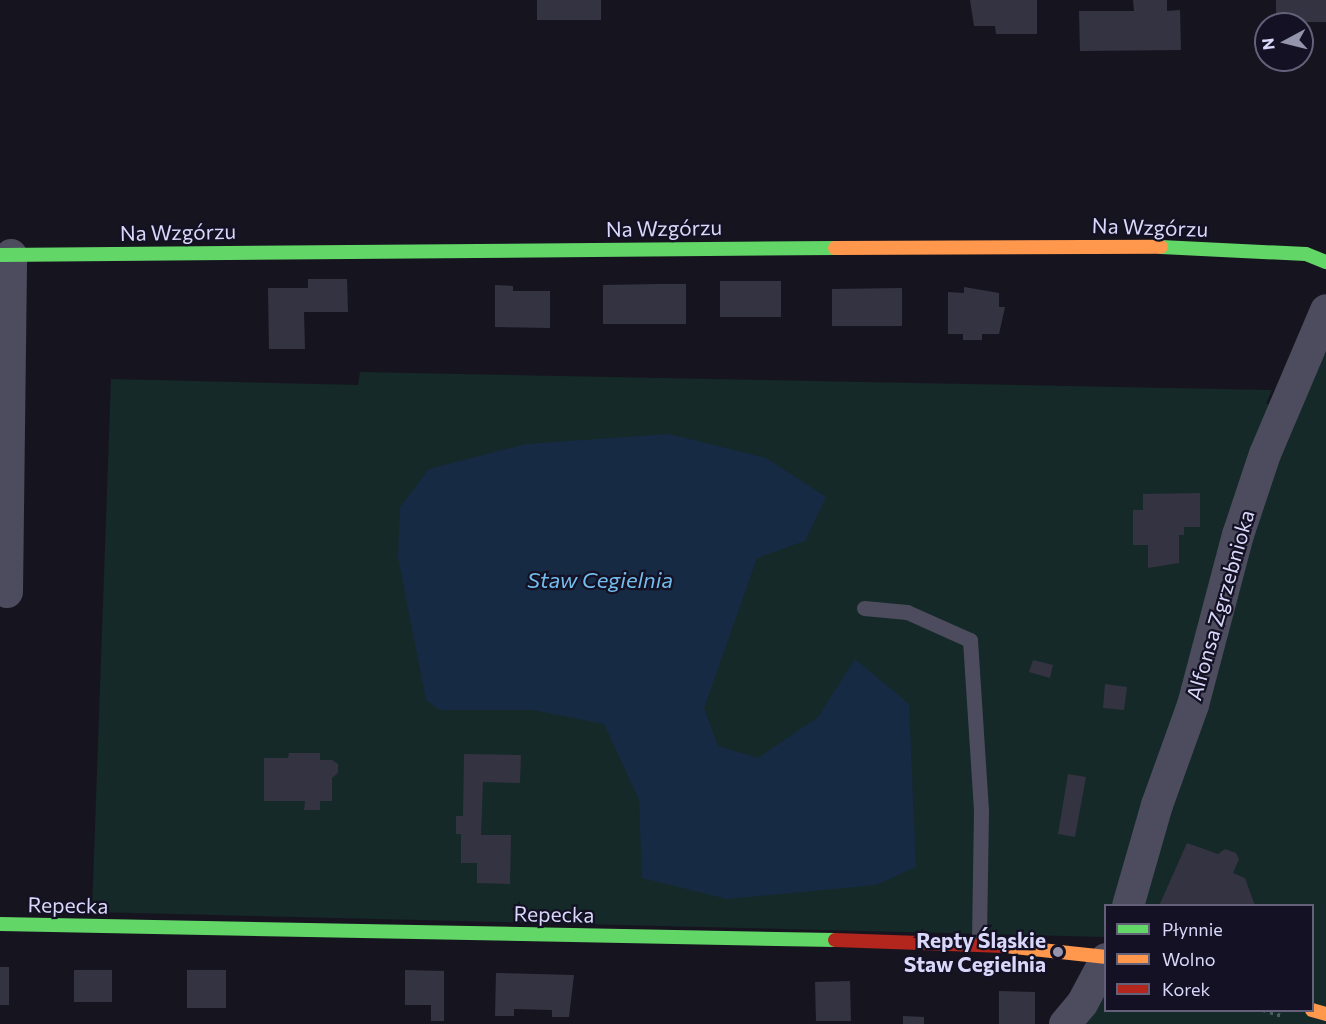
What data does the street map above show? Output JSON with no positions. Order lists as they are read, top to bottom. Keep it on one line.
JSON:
{"streets":{"street":["Na Wzgórzu","Alfonsa Zgrzebnioka","Repecka"]},"water":["Staw Cegielnia"],"places":["Repty Śląskie Staw Cegielnia"],"legend":["Płynnie","Wolno","Korek"],"north":"left"}
